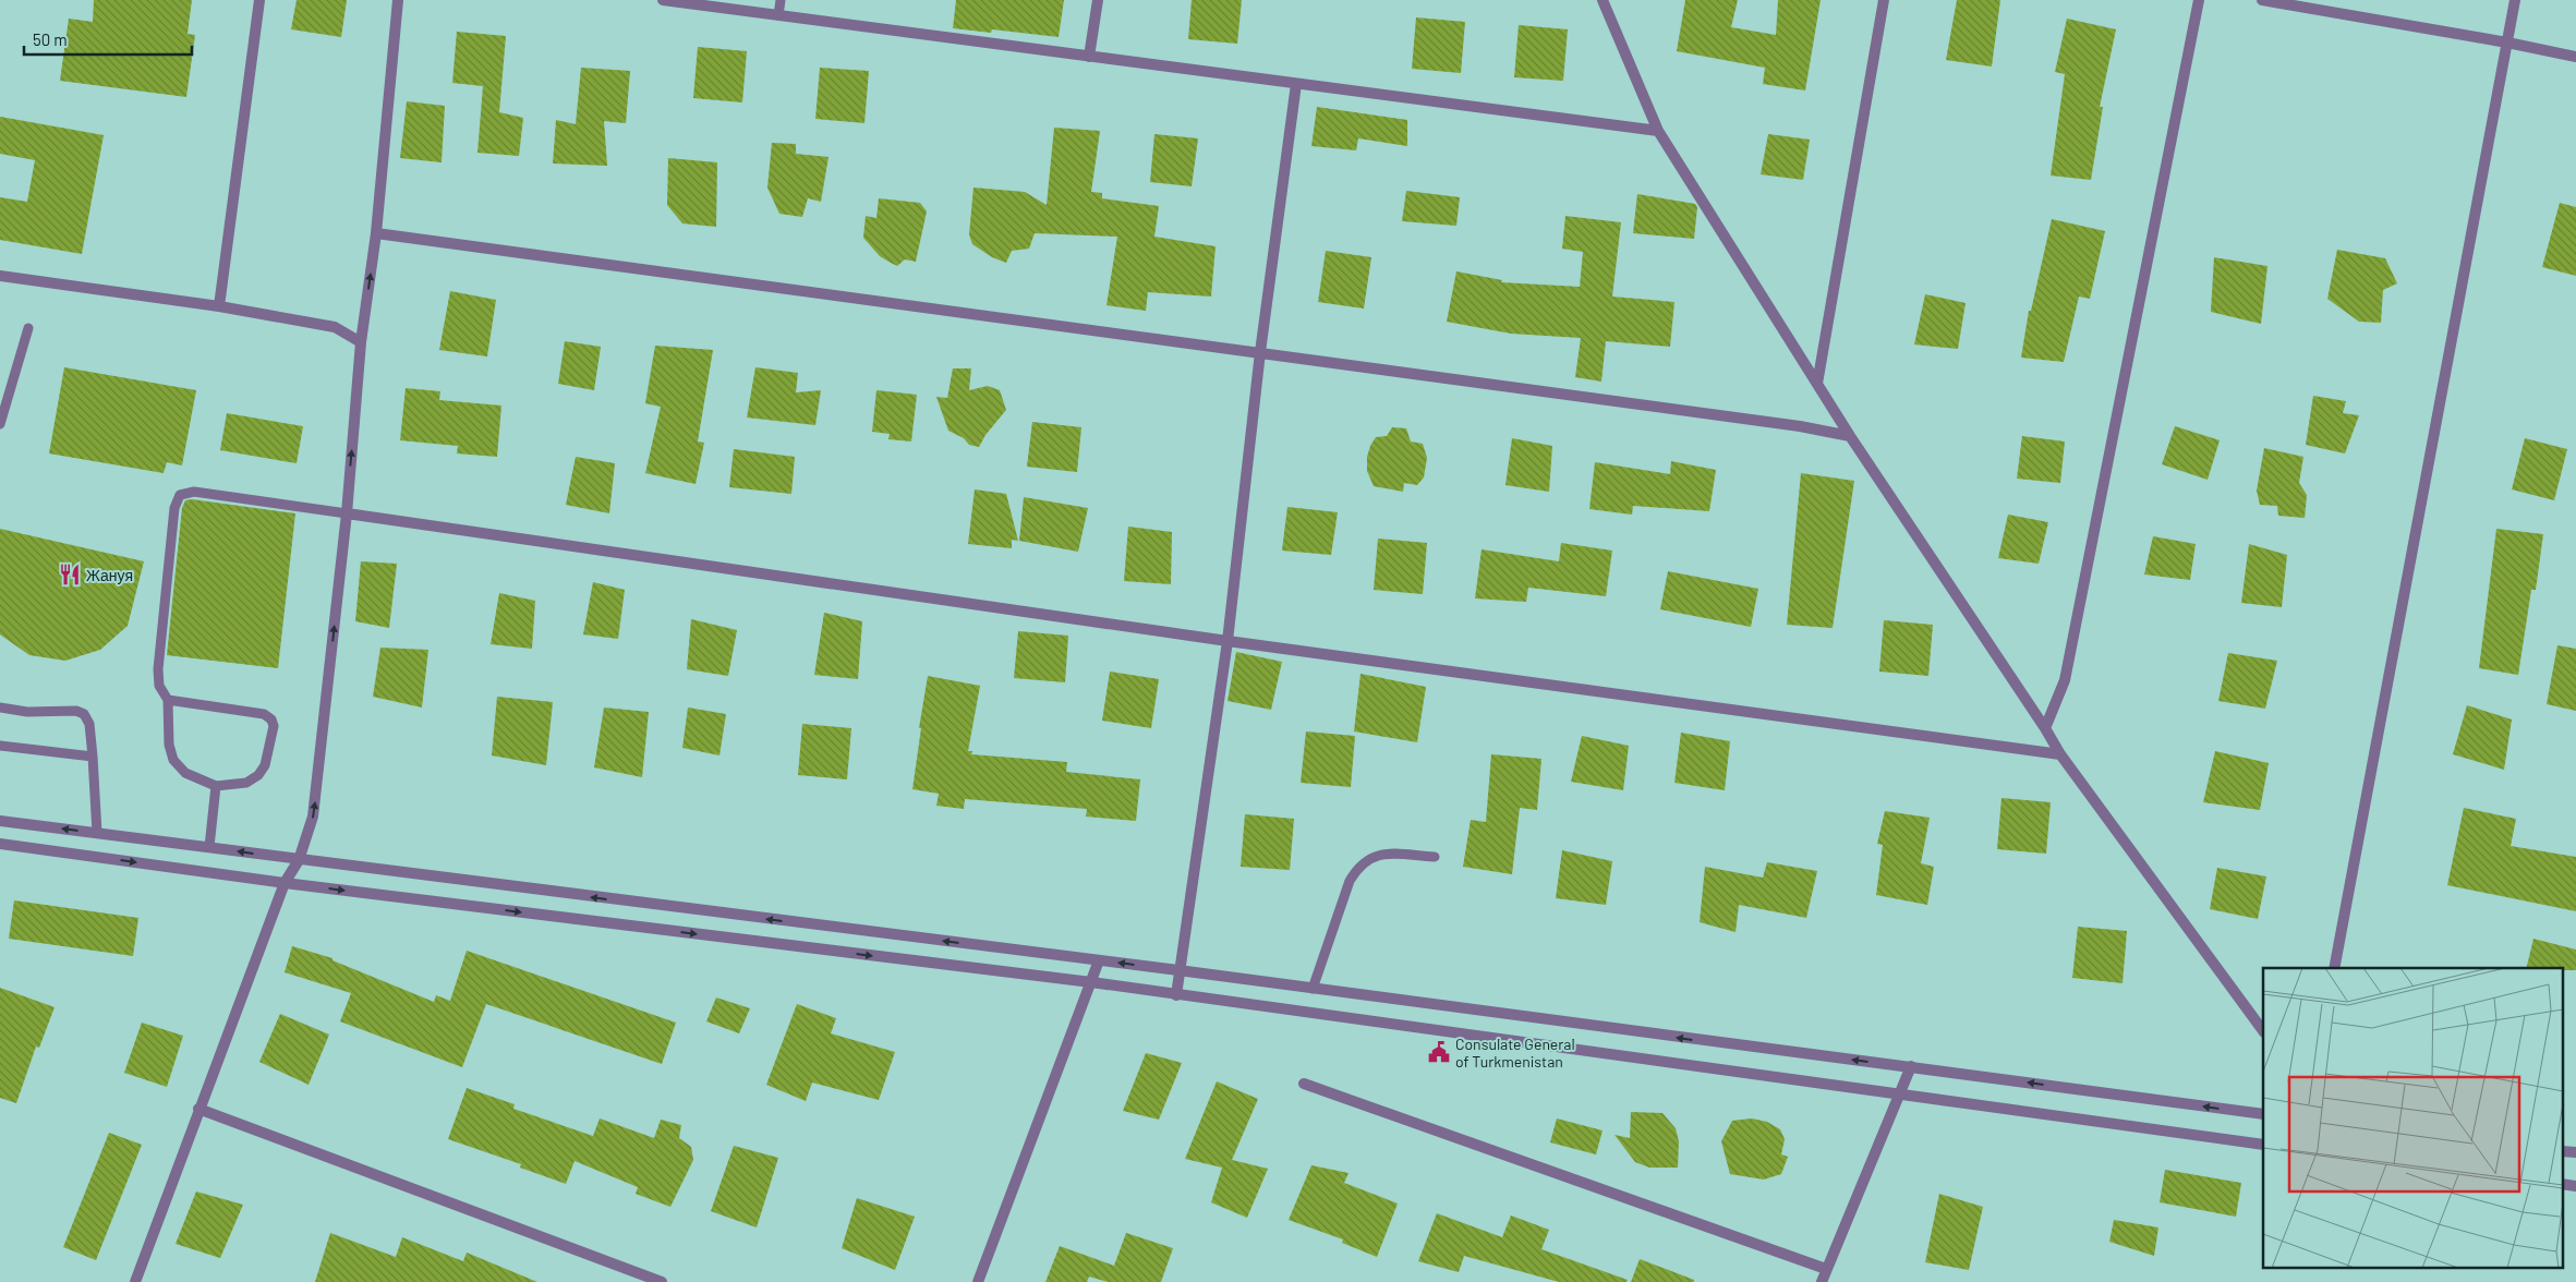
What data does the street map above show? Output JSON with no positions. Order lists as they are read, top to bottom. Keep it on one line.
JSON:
{"places":{"restaurant":["Жануя"],"public building":["Consulate General of Turkmenistan"]},"scale_bar":"50 m"}
